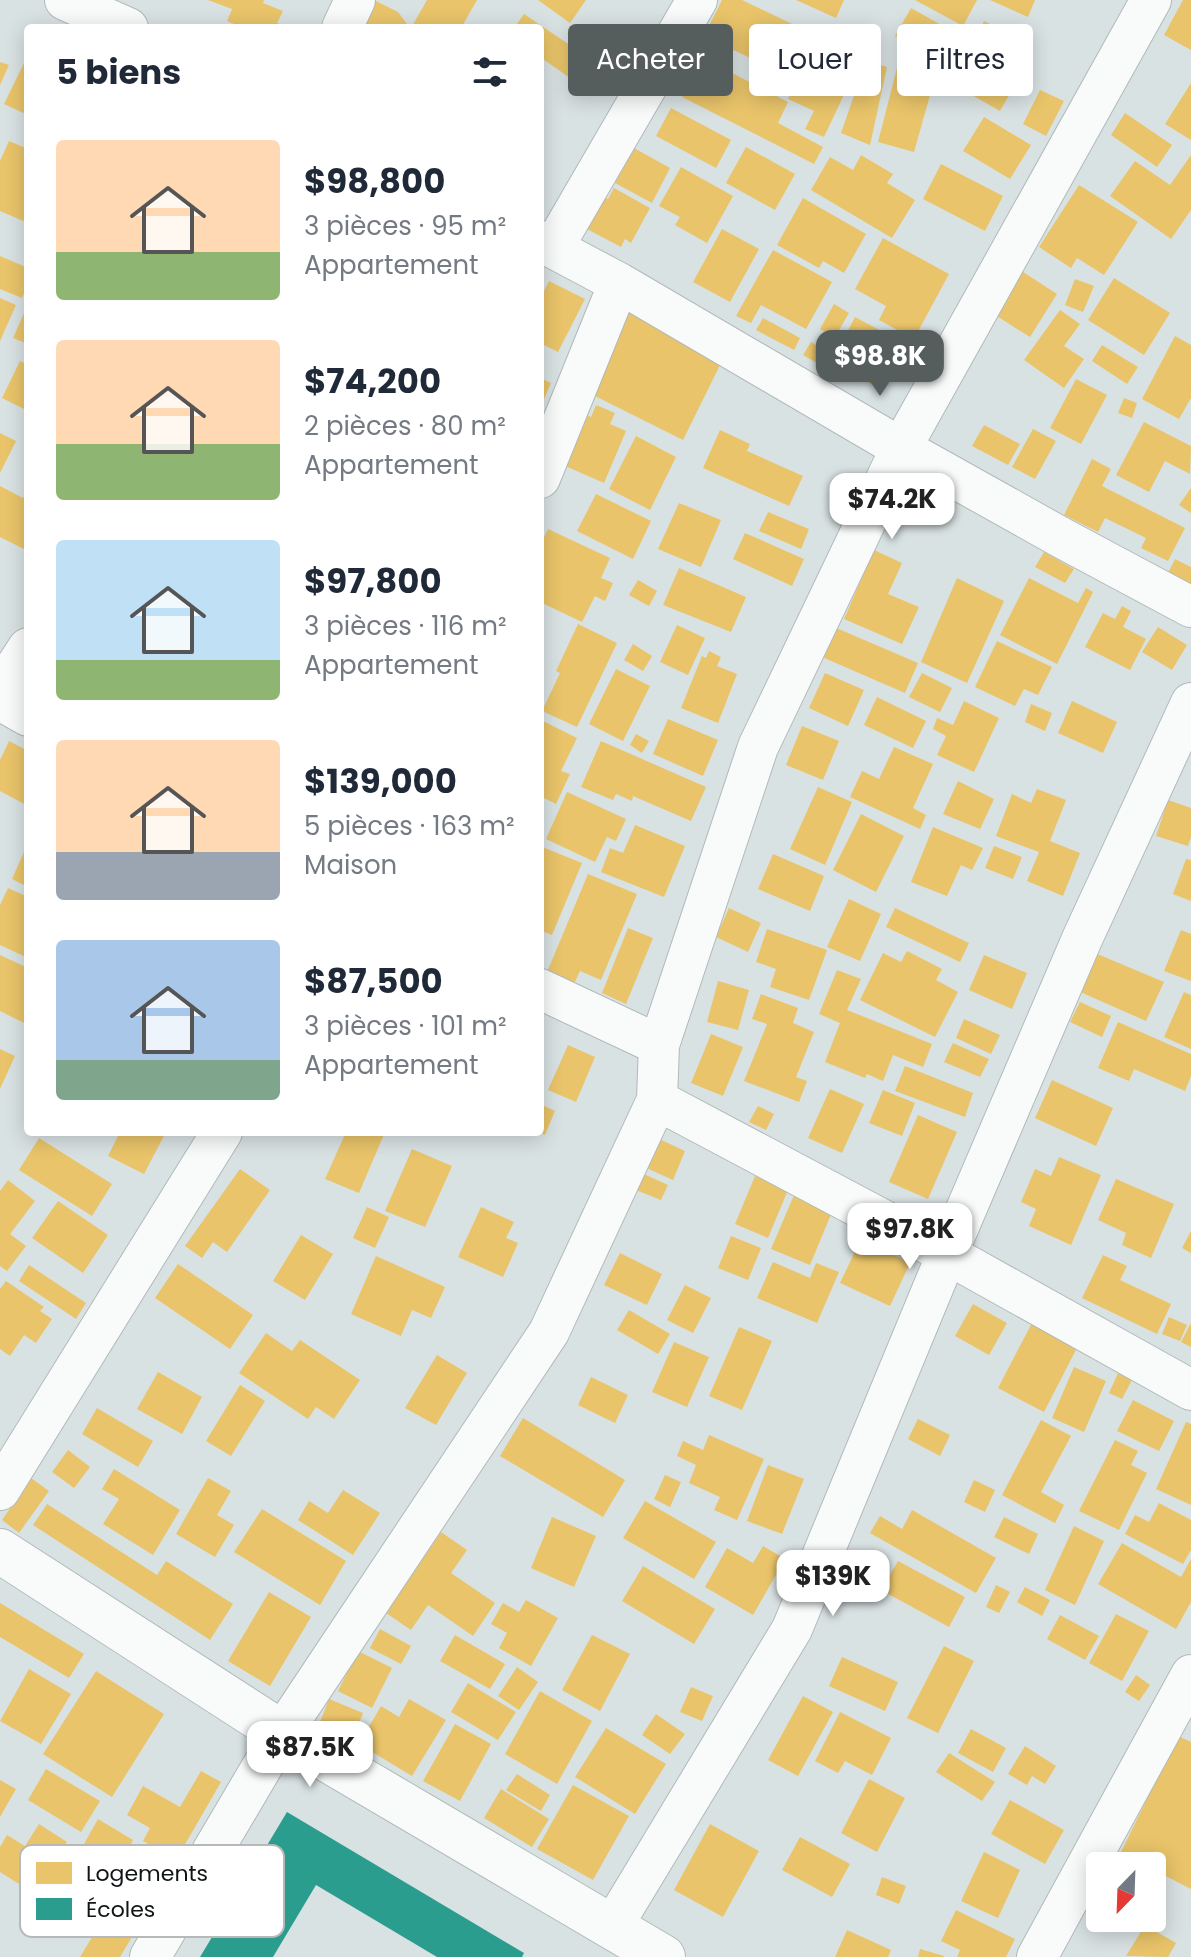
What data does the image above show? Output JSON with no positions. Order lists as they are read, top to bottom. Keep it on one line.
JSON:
{"legend":["Logements","Écoles"],"north":"bottom left","page":{"chip":["Acheter","Louer","Filtres"],"heading":"5 biens","list":[{"name":"$98,800","note":"3 pièces · 95 m² · Appartement"},{"name":"$74,200","note":"2 pièces · 80 m² · Appartement"},{"name":"$97,800","note":"3 pièces · 116 m² · Appartement"},{"name":"$139,000","note":"5 pièces · 163 m² · Maison"},{"name":"$87,500","note":"3 pièces · 101 m² · Appartement"}],"price":["$98.8K","$74.2K","$97.8K","$139K","$87.5K"]}}
